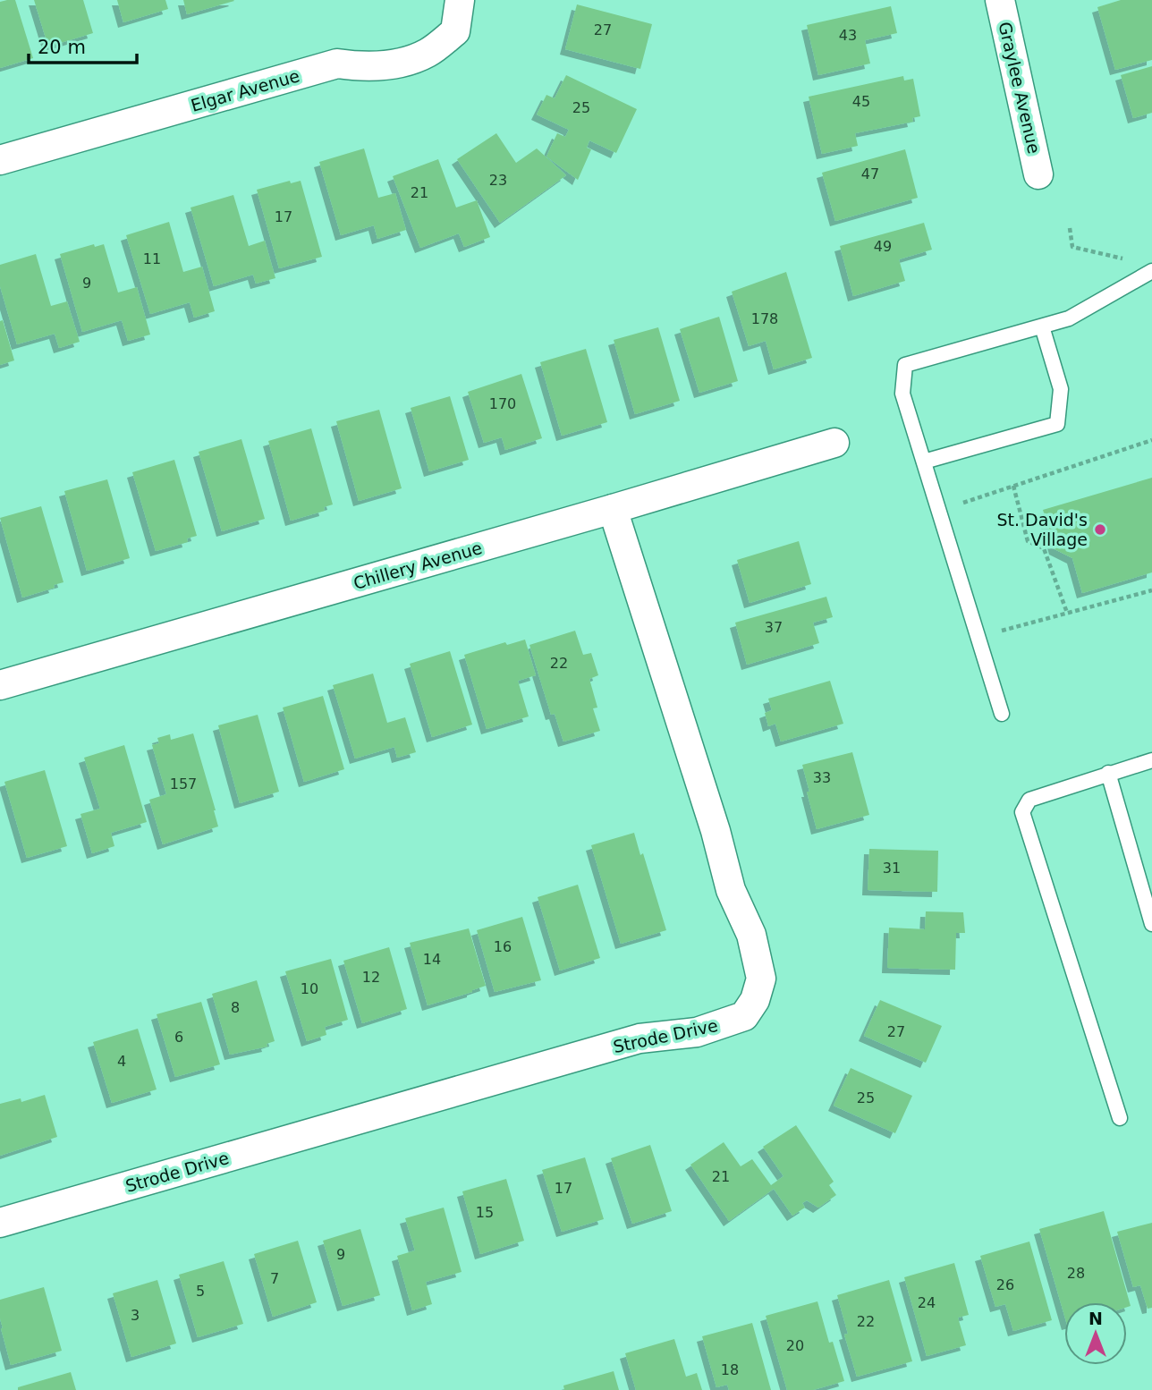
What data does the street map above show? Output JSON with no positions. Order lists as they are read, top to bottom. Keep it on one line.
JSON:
{"streets":{"street":["Graylee Avenue","Elgar Avenue","Chillery Avenue","Strode Drive"]},"crossings":[["Chillery Avenue","Strode Drive"]],"places":["St. David's Village"],"house_numbers":["27","43","45","25","47","23","21","17","49","11","9","178","170","37","22","33","157","31","16","14","12","10","8","27","6","4","25","21","17","15","9","28","7","26","5","24","3","22","20","18"],"scale_bar":"20 m","north":"top"}
